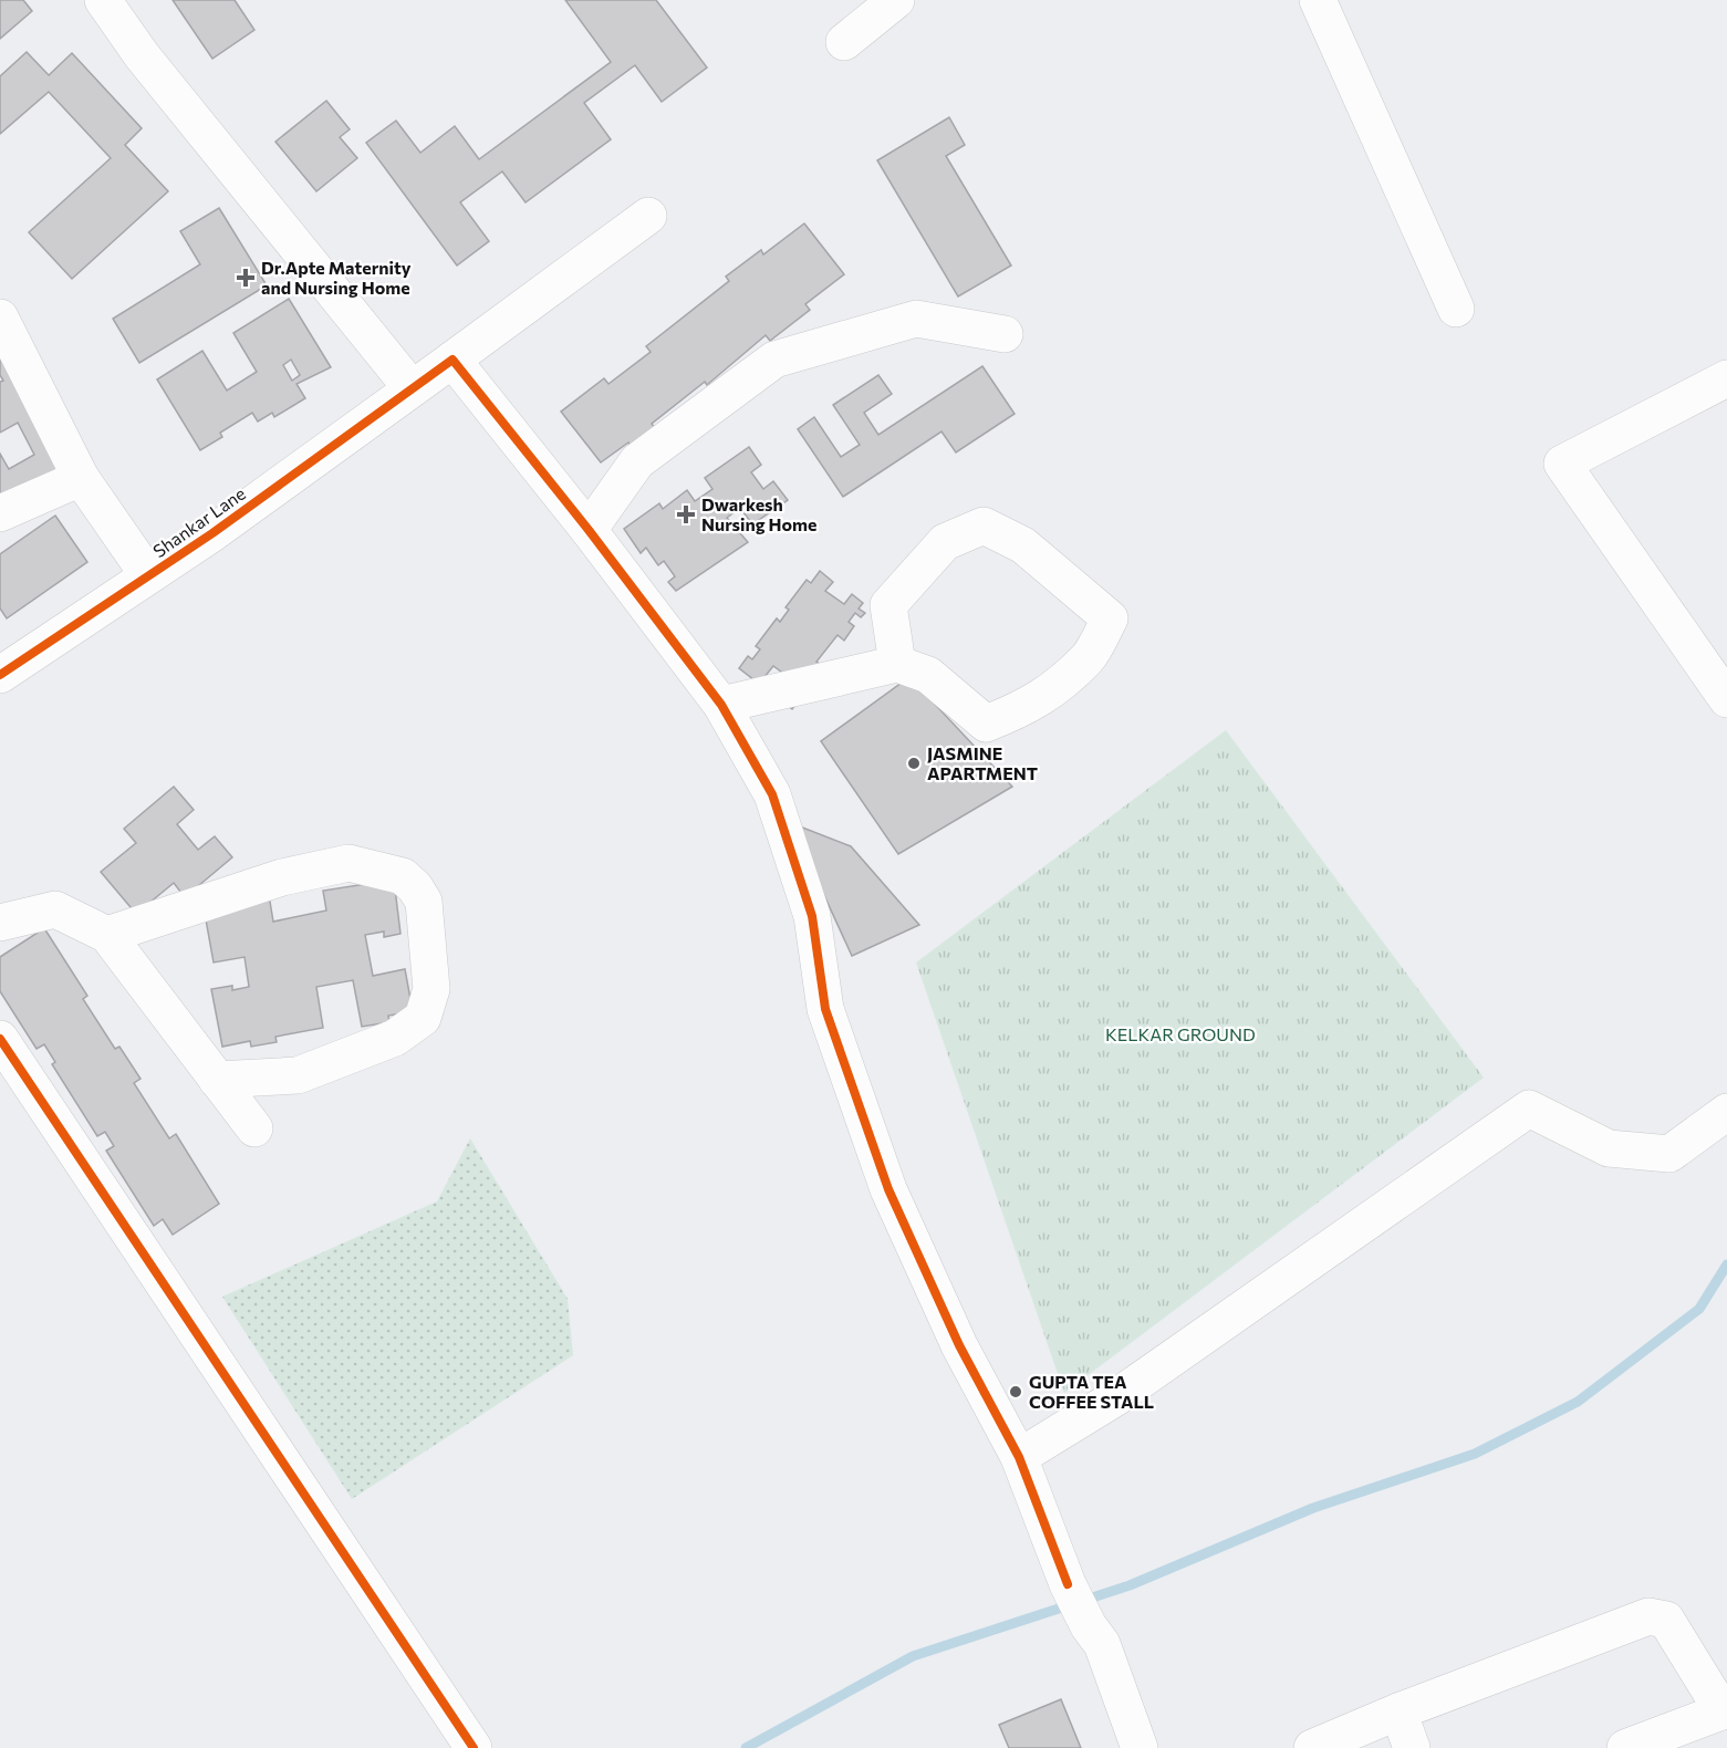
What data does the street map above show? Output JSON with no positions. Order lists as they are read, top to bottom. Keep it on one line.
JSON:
{"streets":{"street":["Shankar Lane"]},"parks":["KELKAR GROUND"],"places":{"health":["Dr.Apte Maternity and Nursing Home","Dwarkesh Nursing Home"],"other":["JASMINE APARTMENT","GUPTA TEA COFFEE STALL"]}}
